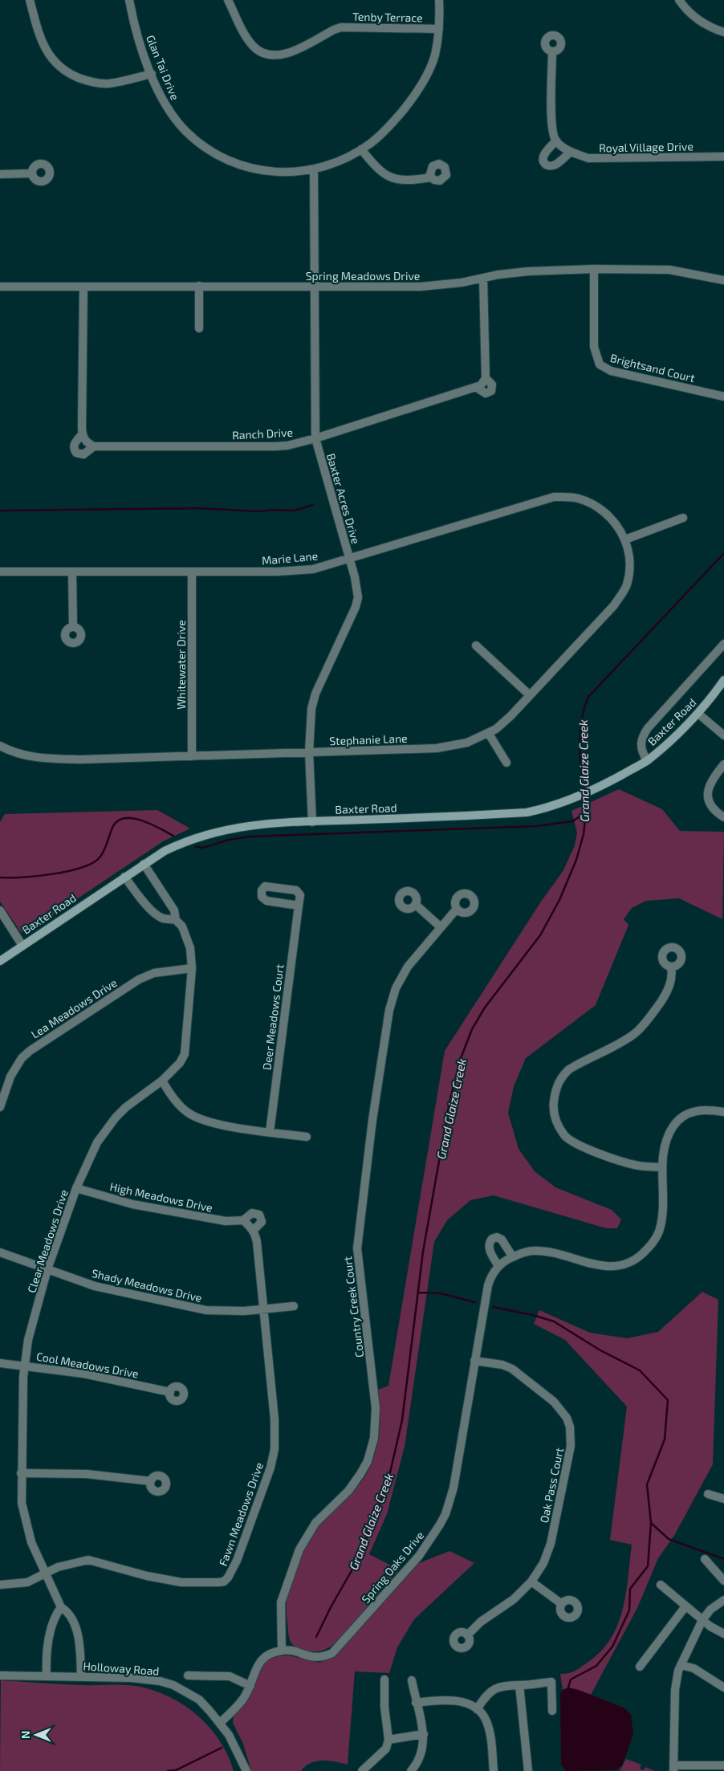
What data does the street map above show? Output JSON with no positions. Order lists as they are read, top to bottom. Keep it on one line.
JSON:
{"streets":{"main road":["Baxter Road"],"street":["Tenby Terrace","Glan Tai Drive","Royal Village Drive","Spring Meadows Drive","Brightsand Court","Ranch Drive","Baxter Acres Drive","Marie Lane","Whitewater Drive","Stephanie Lane","Lea Meadows Drive","Deer Meadows Court","High Meadows Drive","Clear Meadows Drive","Shady Meadows Drive","Country Creek Court","Cool Meadows Drive","Oak Pass Court","Fawn Meadows Drive","Spring Oaks Drive","Holloway Road"]},"crossings":[["Tenby Terrace","Glan Tai Drive"],["Glan Tai Drive","Baxter Acres Drive"],["Spring Meadows Drive","Brightsand Court"],["Spring Meadows Drive","Ranch Drive"],["Spring Meadows Drive","Baxter Acres Drive"],["Ranch Drive","Baxter Acres Drive"],["Baxter Acres Drive","Marie Lane"],["Baxter Acres Drive","Baxter Road"],["Baxter Acres Drive","Stephanie Lane"],["Marie Lane","Whitewater Drive"],["Marie Lane","Stephanie Lane"],["Whitewater Drive","Stephanie Lane"],["Baxter Road","Clear Meadows Drive"],["Lea Meadows Drive","Clear Meadows Drive"],["High Meadows Drive","Clear Meadows Drive"],["High Meadows Drive","Fawn Meadows Drive"],["Clear Meadows Drive","Shady Meadows Drive"],["Clear Meadows Drive","Cool Meadows Drive"],["Clear Meadows Drive","Fawn Meadows Drive"],["Clear Meadows Drive","Holloway Road"],["Shady Meadows Drive","Fawn Meadows Drive"],["Country Creek Court","Spring Oaks Drive"],["Oak Pass Court","Spring Oaks Drive"]],"water":["Grand Glaize Creek"],"north":"left"}
